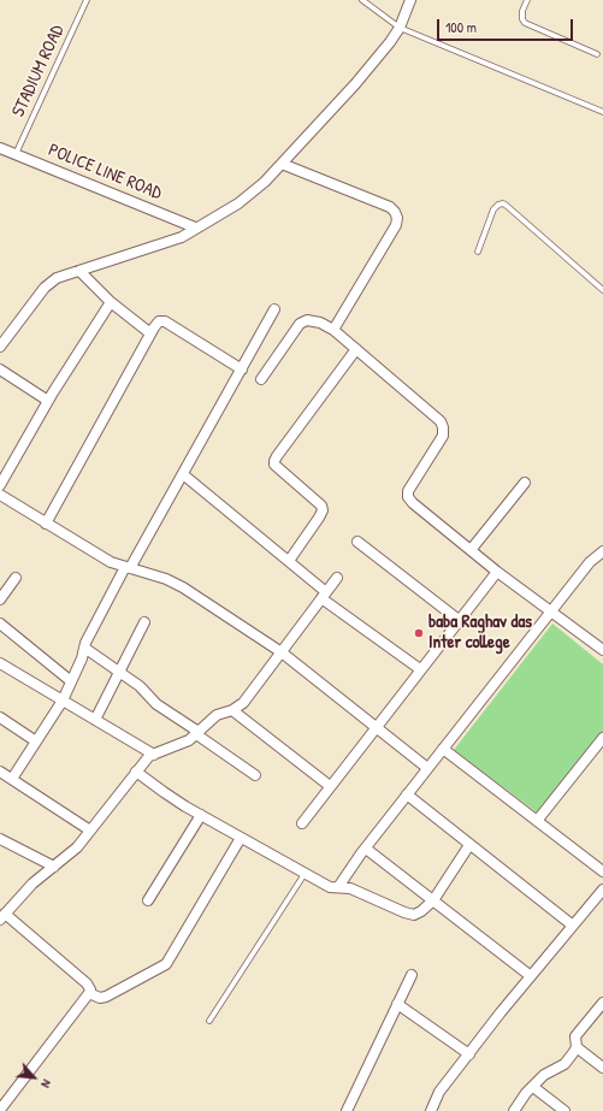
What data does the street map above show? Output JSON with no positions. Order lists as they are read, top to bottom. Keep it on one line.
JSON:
{"streets":{"street":["POLICE LINE ROAD"],"lane":["STADIUM ROAD"]},"crossings":[["STADIUM ROAD","POLICE LINE ROAD"]],"places":["baba Raghav das Inter college"],"scale_bar":"100 m","north":"bottom right"}
